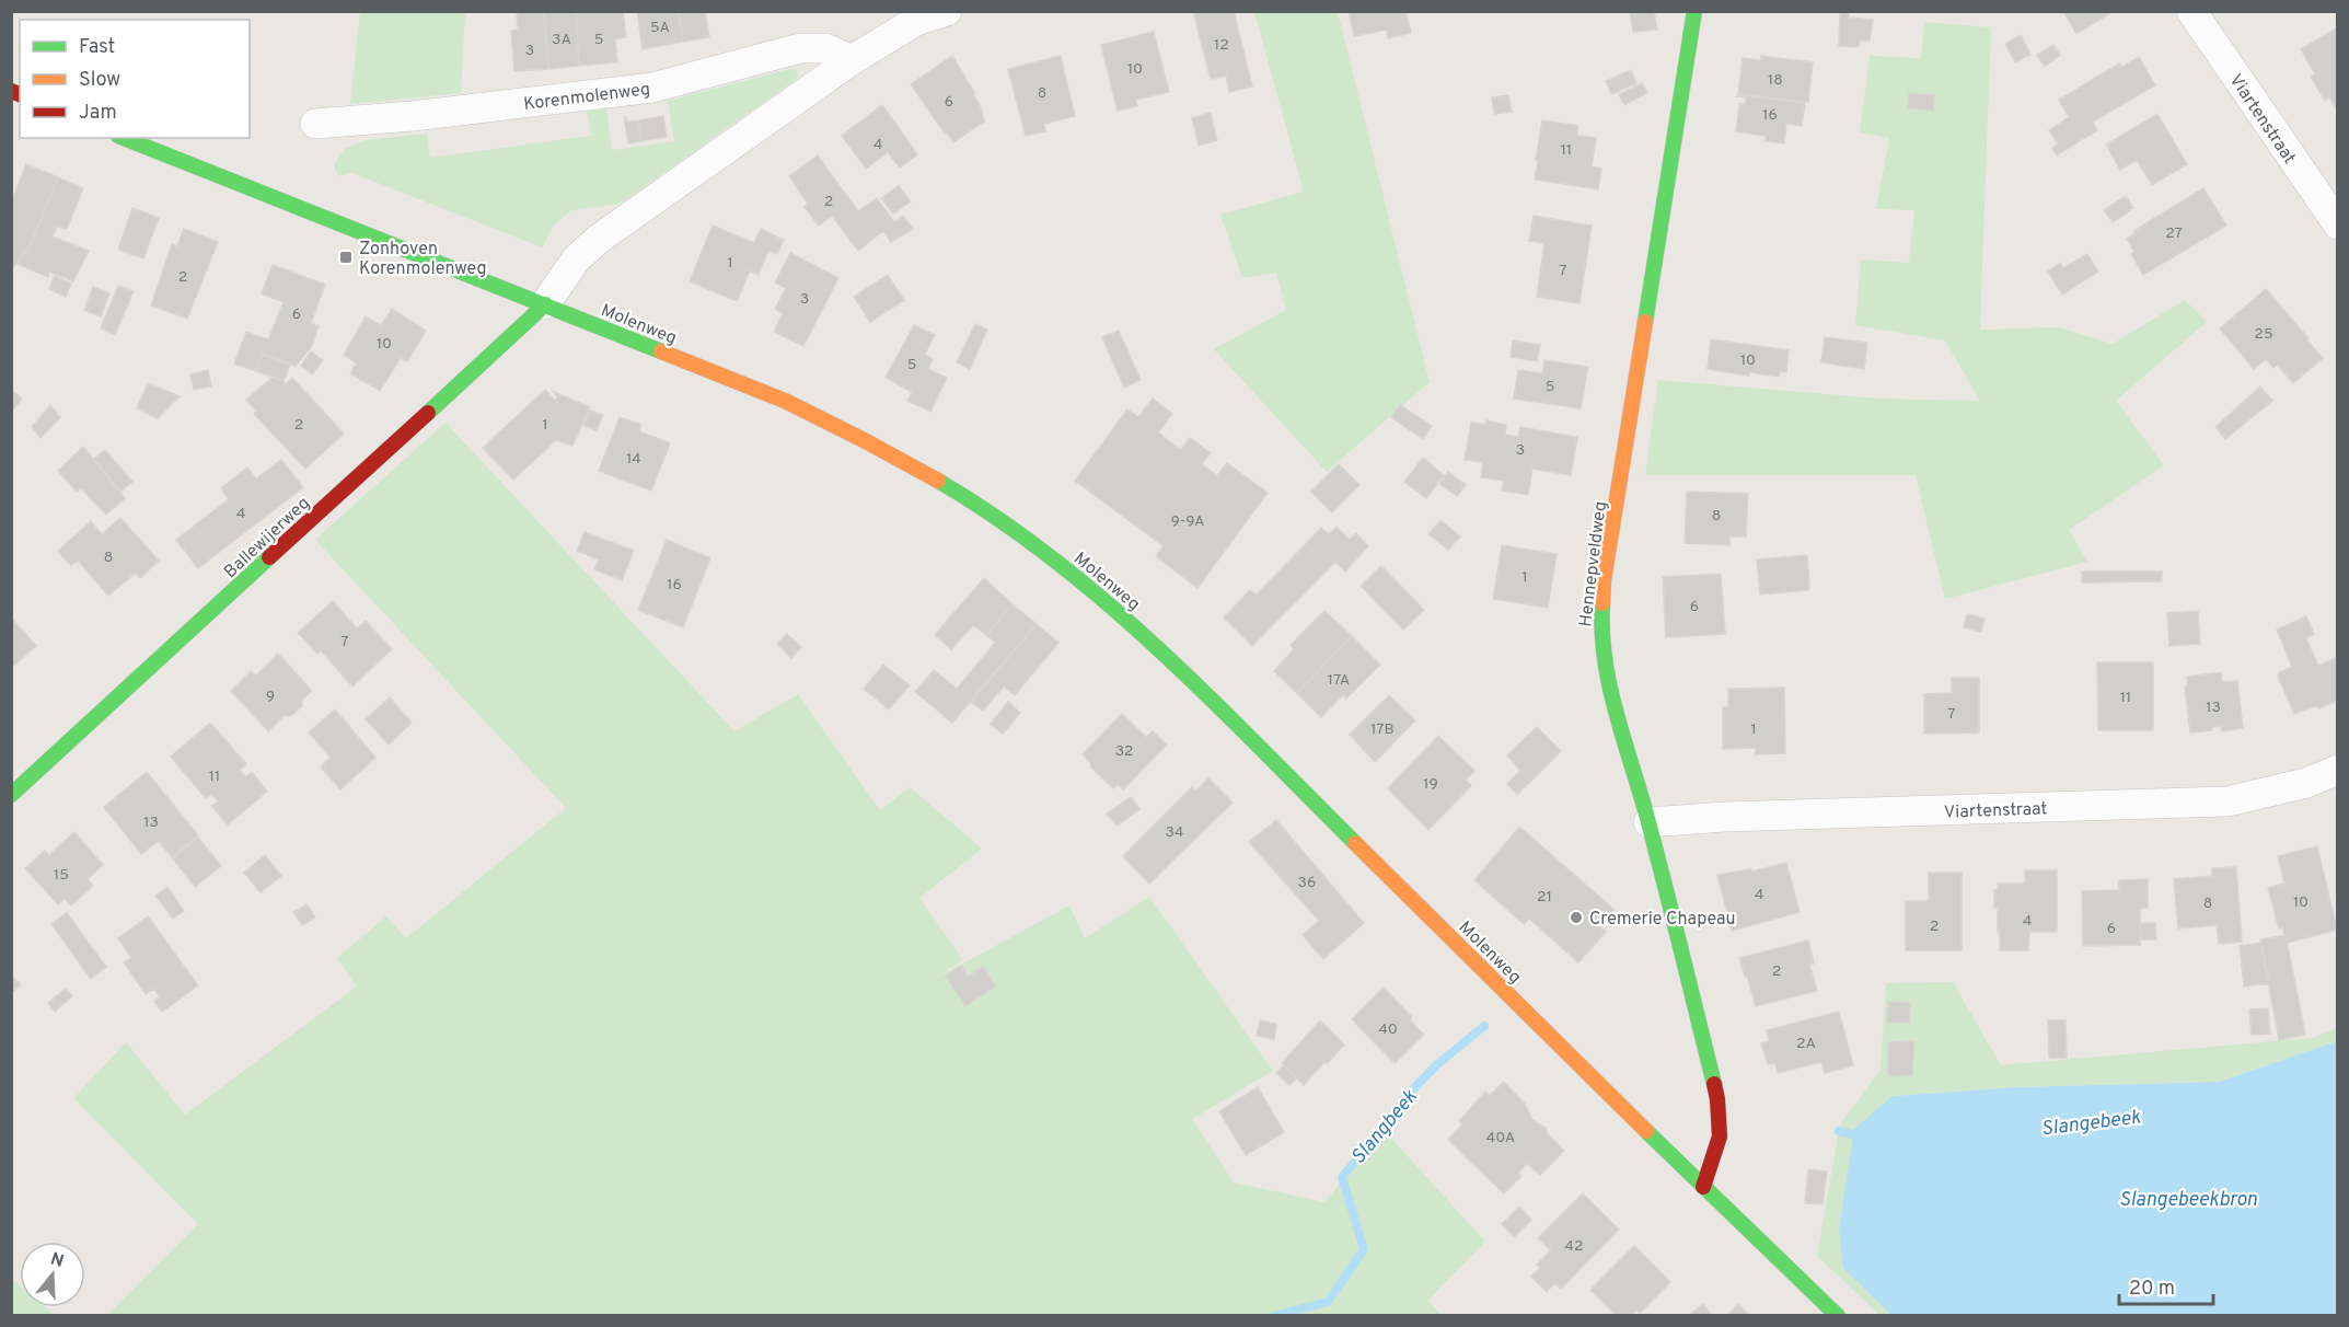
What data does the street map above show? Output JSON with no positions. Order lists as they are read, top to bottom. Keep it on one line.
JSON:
{"streets":{"street":["Korenmolenweg","Viartenstraat","Molenweg","Ballewijerweg","Hennepveldweg"]},"crossings":[["Viartenstraat","Hennepveldweg"],["Molenweg","Ballewijerweg"],["Molenweg","Hennepveldweg"]],"water":["Slangebeek","Slangbeek","Slangebeekbron"],"places":{"transit":["Zonhoven Korenmolenweg"],"other":["Cremerie Chapeau"]},"house_numbers":["5A","3A","5","12","3","10","18","8","6","16","4","11","2","27","1","7","2","3","6","25","10","10","5","5","2","1","3","14","4","8","9-9A","8","1","16","6","7","17A","9","11","13","7","17B","1","32","11","19","13","34","15","36","4","21","10","8","4","2","6","2","40","2A","40A","42"],"legend":["Fast","Slow","Jam"],"scale_bar":"20 m","north":"top"}
